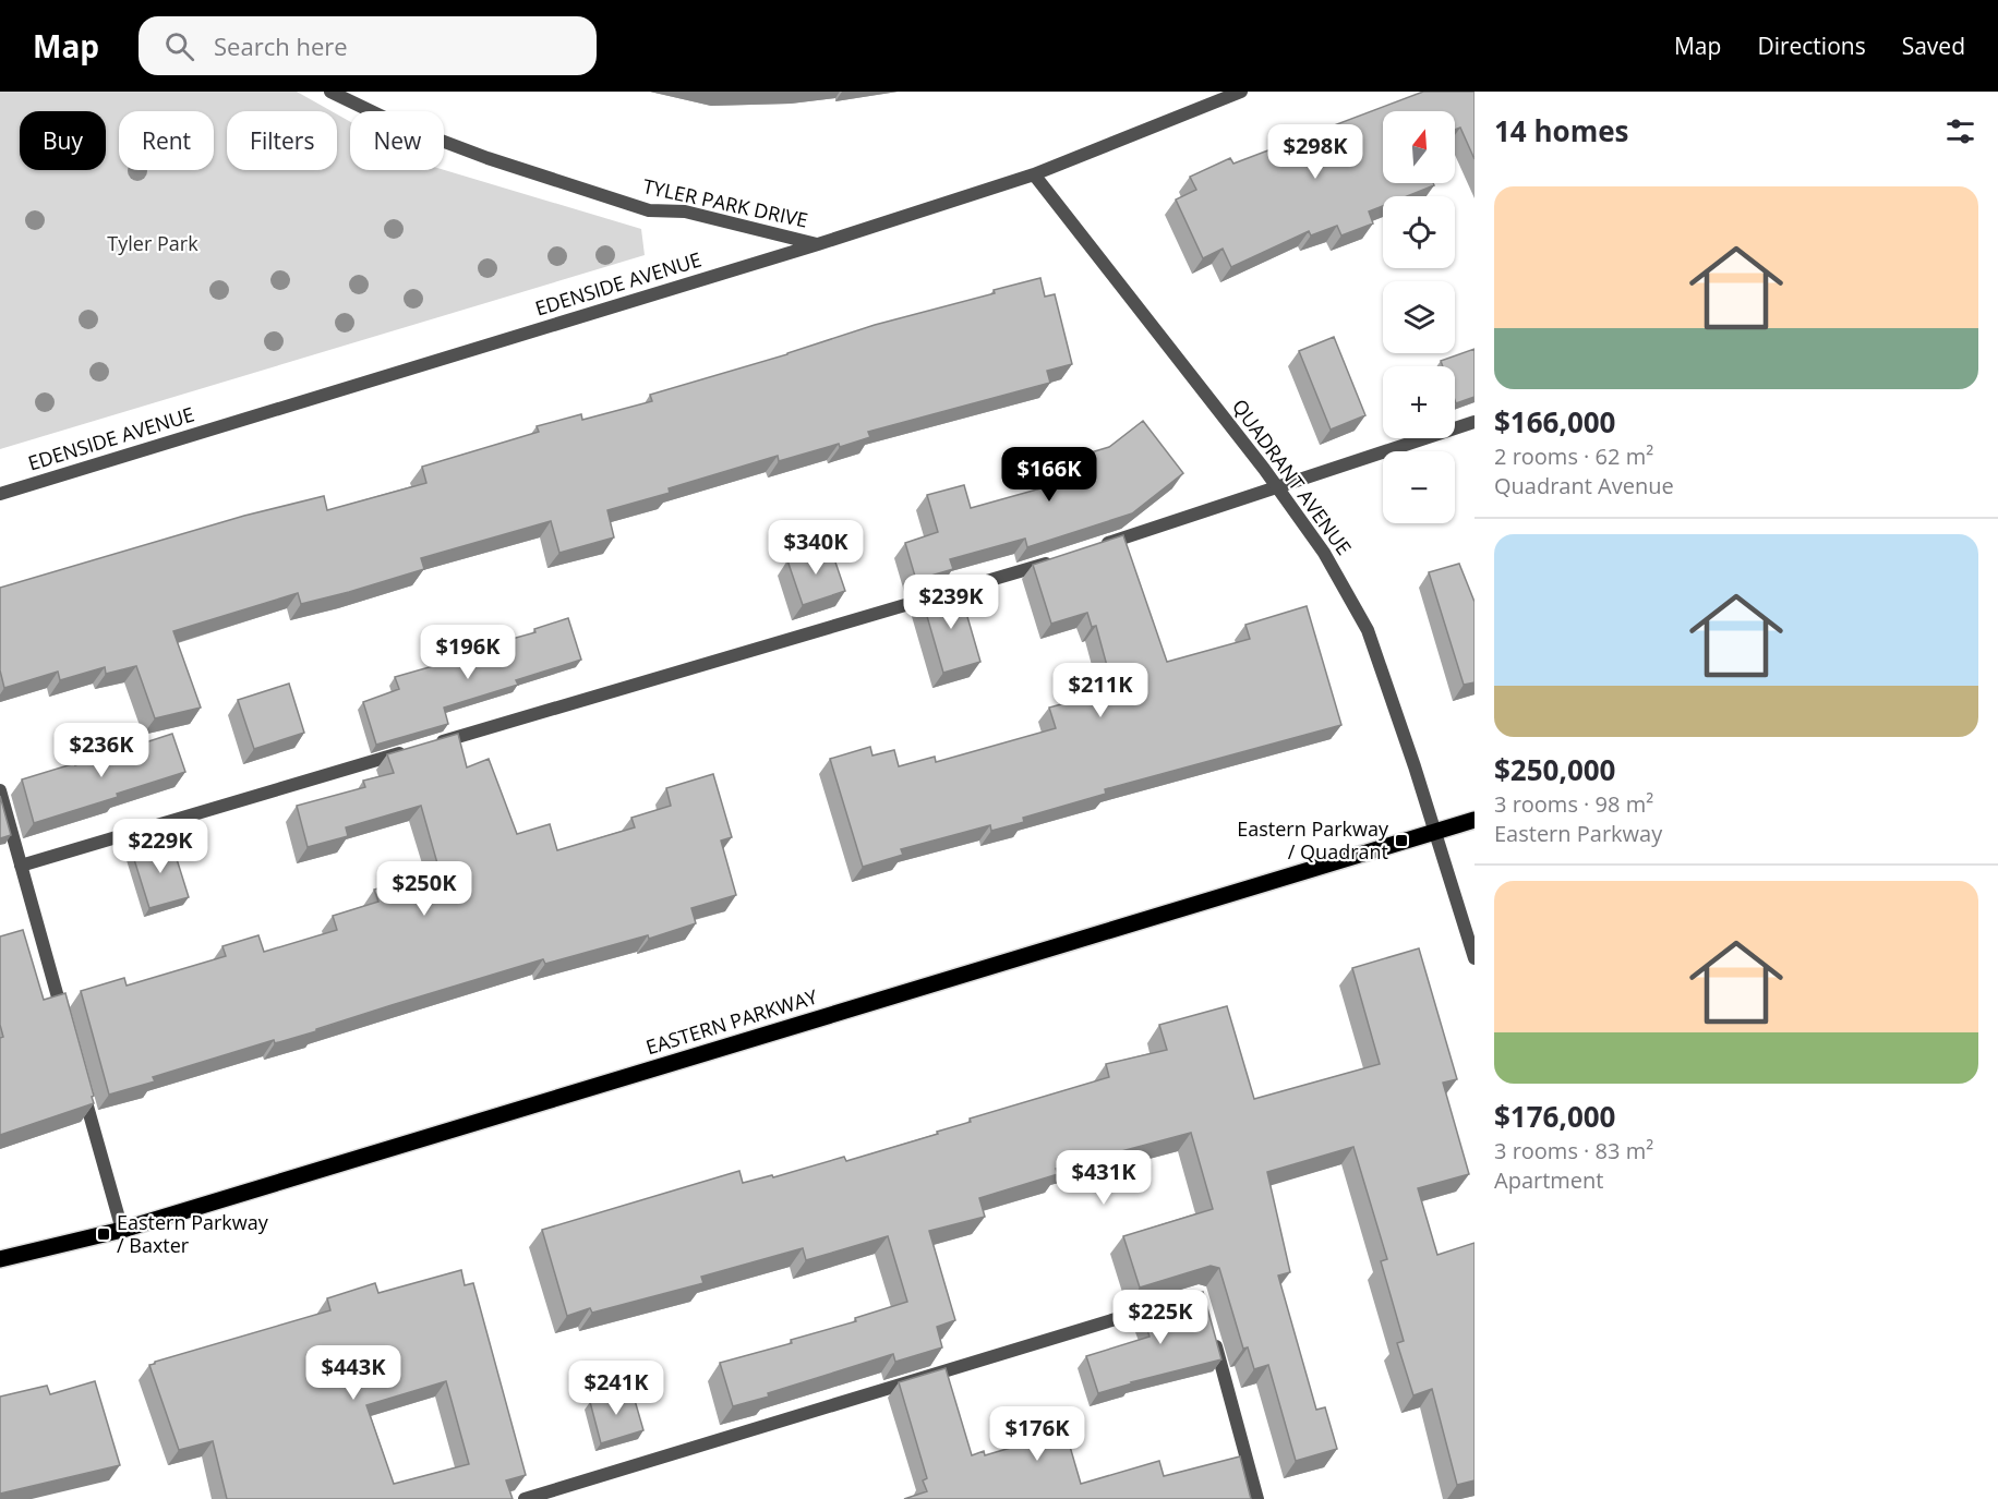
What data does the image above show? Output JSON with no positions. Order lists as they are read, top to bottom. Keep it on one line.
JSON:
{"streets":{"main road":["EASTERN PARKWAY"],"street":["TYLER PARK DRIVE","EDENSIDE AVENUE","QUADRANT AVENUE"]},"crossings":[["TYLER PARK DRIVE","EDENSIDE AVENUE"],["EDENSIDE AVENUE","QUADRANT AVENUE"],["QUADRANT AVENUE","EASTERN PARKWAY"]],"parks":["Tyler Park"],"places":{"transit":["Eastern Parkway / Quadrant","Eastern Parkway / Baxter"]},"north":"top","page":{"header":"Map","search":"Search here","nav":["Map","Directions","Saved"],"heading":"14 homes","map_buttons":["+","−"],"chip":["Buy","Rent","Filters","New"],"price":["$298K","$166K","$340K","$239K","$196K","$211K","$236K","$229K","$250K","$431K","$225K","$443K","$241K","$176K"],"list":[{"name":"$166,000","note":"2 rooms · 62 m² · Quadrant Avenue"},{"name":"$250,000","note":"3 rooms · 98 m² · Eastern Parkway"},{"name":"$176,000","note":"3 rooms · 83 m² · Apartment"}]}}
